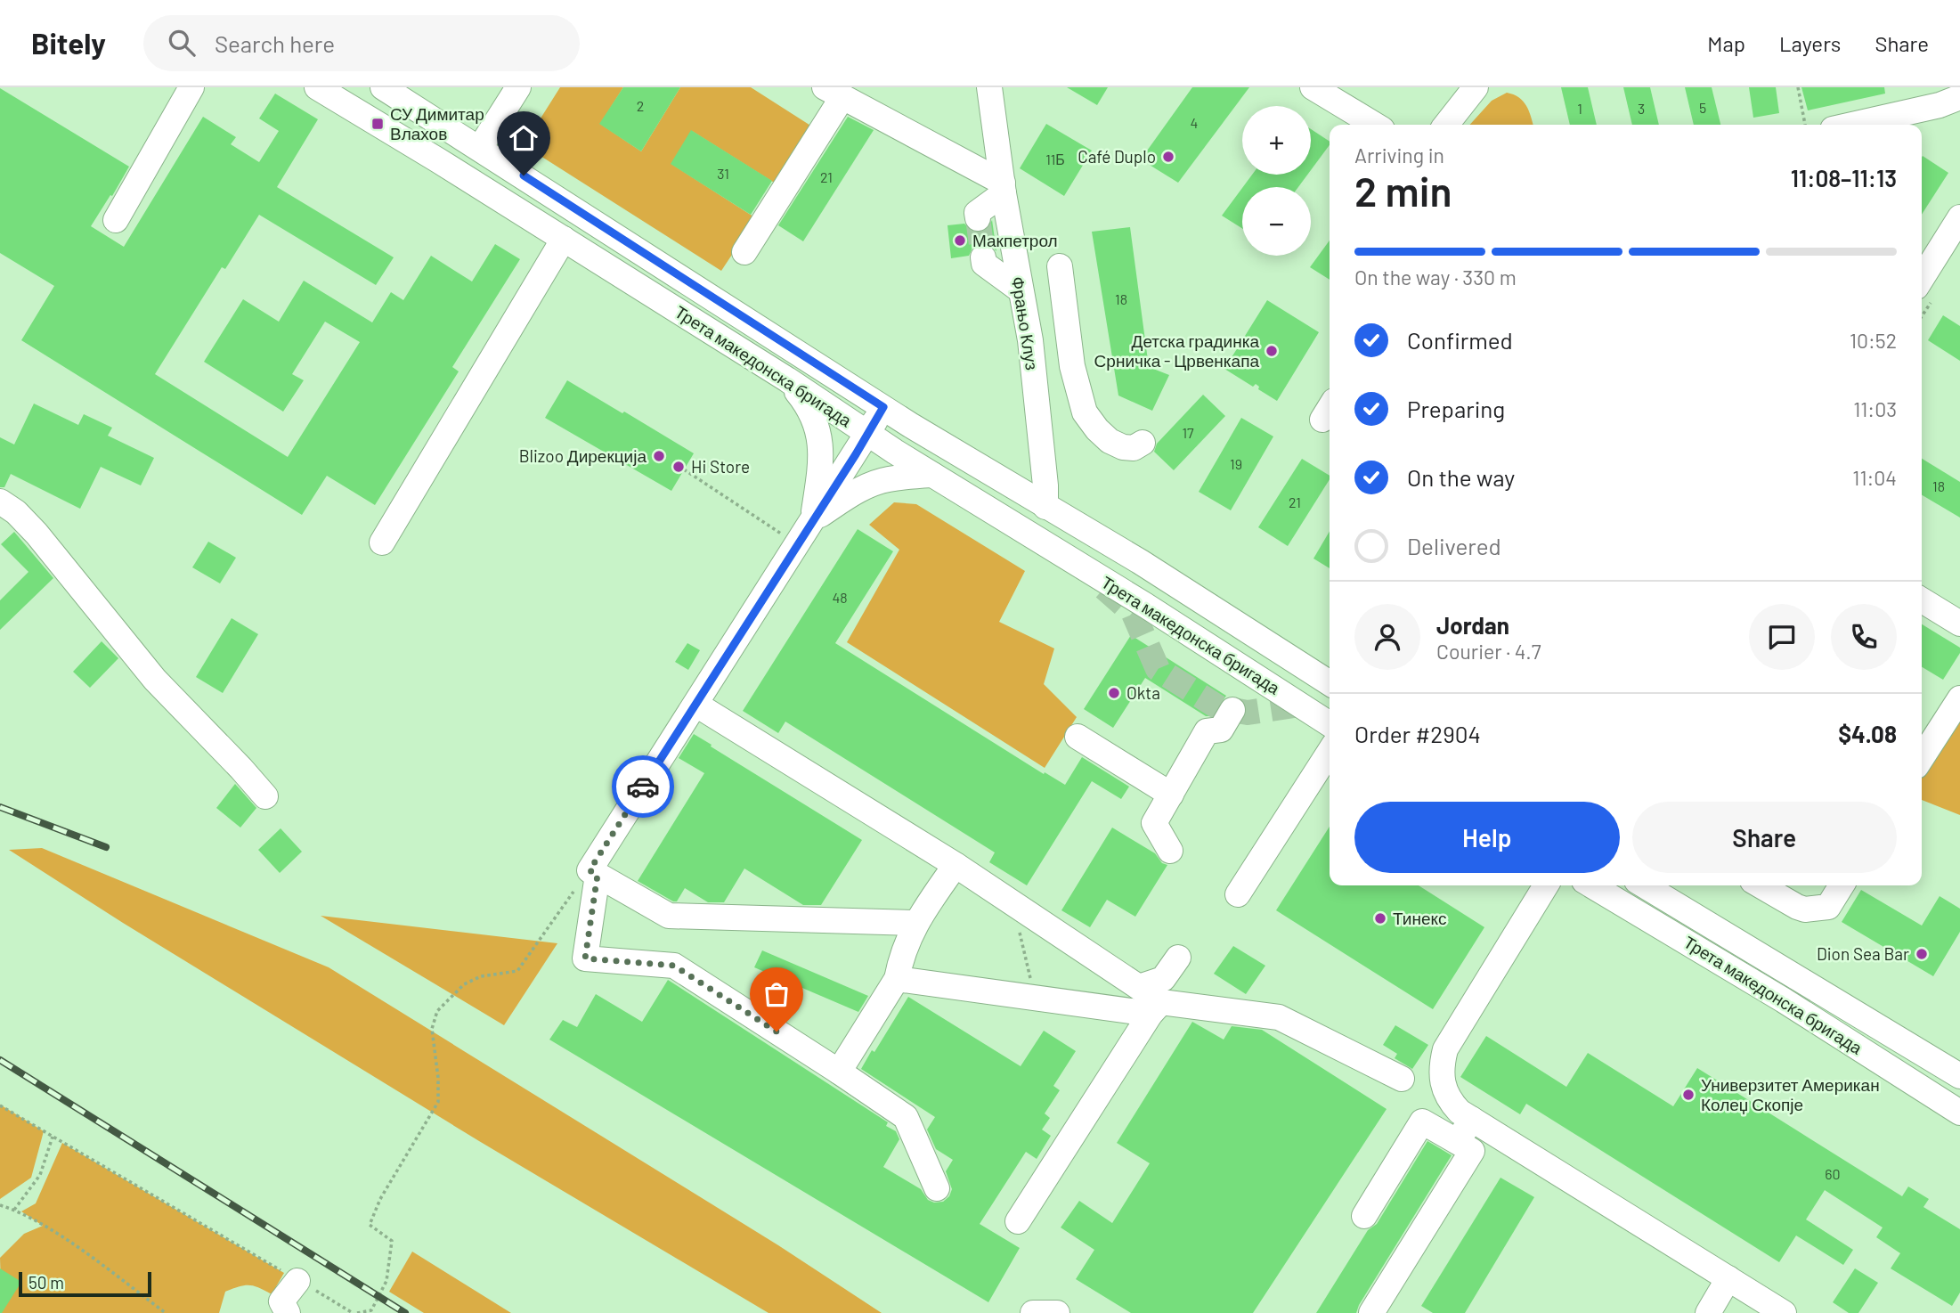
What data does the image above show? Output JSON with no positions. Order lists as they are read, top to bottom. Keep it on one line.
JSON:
{"streets":{"street":["Фрањо Клуз","Трета македонска бригада"]},"crossings":[["Фрањо Клуз","Трета македонска бригада"]],"places":{"transit":["СУ Димитар Влахов"],"other":["Café Duplo","Макпетрол","Детска градинка Срничка - Црвенкапа","Blizoo Дирекција","Hi Store","Okta","Тинекс","Dion Sea Bar","Универзитет Американ Колеџ Скопје"]},"house_numbers":["2","5","1","3","4","11Б","31","21","18","17","19","18","21","48","60"],"scale_bar":"50 m","page":{"header":"Bitely","search":"Search here","nav":["Map","Layers","Share"],"map_buttons":["+","−"],"heading":["2 min","Arriving in","11:08–11:13"],"panel":["Jordan","Courier · 4.7","Order #2904","$4.08"],"bar":"On the way · 330 m","list":[["Confirmed","10:52"],["Preparing","11:03"],["On the way","11:04"],"Delivered"],"buttons":["Help","Share"],"scale":"50 m"}}
